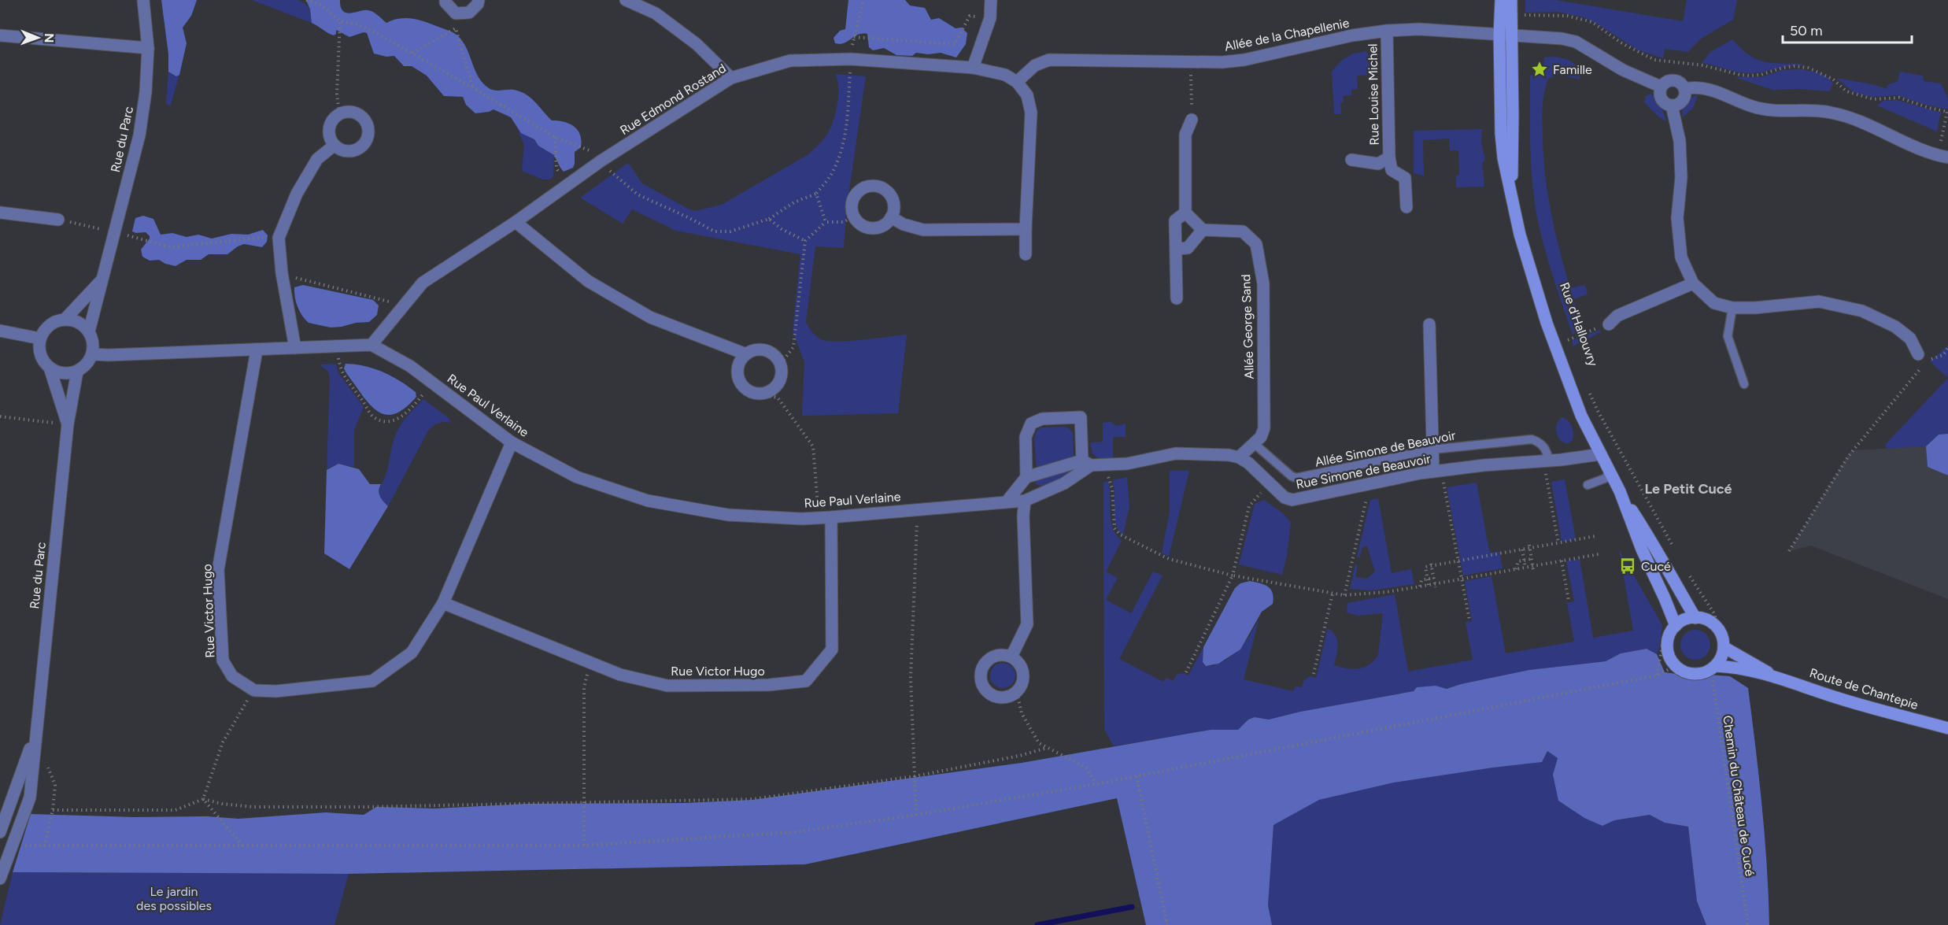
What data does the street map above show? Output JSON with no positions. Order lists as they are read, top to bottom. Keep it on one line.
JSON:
{"streets":{"main road":["Route de Chantepie"],"street":["Allée de la Chapellenie","Rue Louise Michel","Rue Edmond Rostand","Rue du Parc","Allée George Sand","Rue Paul Verlaine","Rue Simone de Beauvoir","Rue Victor Hugo"],"lane":["Allée Simone de Beauvoir"],"path":["Rue d'Hallouvry","Chemin du Château de Cucé"]},"crossings":[["Allée de la Chapellenie","Rue Louise Michel"],["Allée de la Chapellenie","Rue Edmond Rostand"],["Rue Edmond Rostand","Rue Paul Verlaine"],["Allée George Sand","Allée Simone de Beauvoir"],["Allée George Sand","Rue Simone de Beauvoir"],["Rue Paul Verlaine","Rue Simone de Beauvoir"],["Rue Paul Verlaine","Rue Victor Hugo"],["Allée Simone de Beauvoir","Rue Simone de Beauvoir"],["Route de Chantepie","Chemin du Château de Cucé"]],"districts":["Le Petit Cucé"],"parks":["Le jardin des possibles"],"places":{"place":["Famille"],"bus stop":["Cucé"]},"scale_bar":"50 m","north":"right"}
